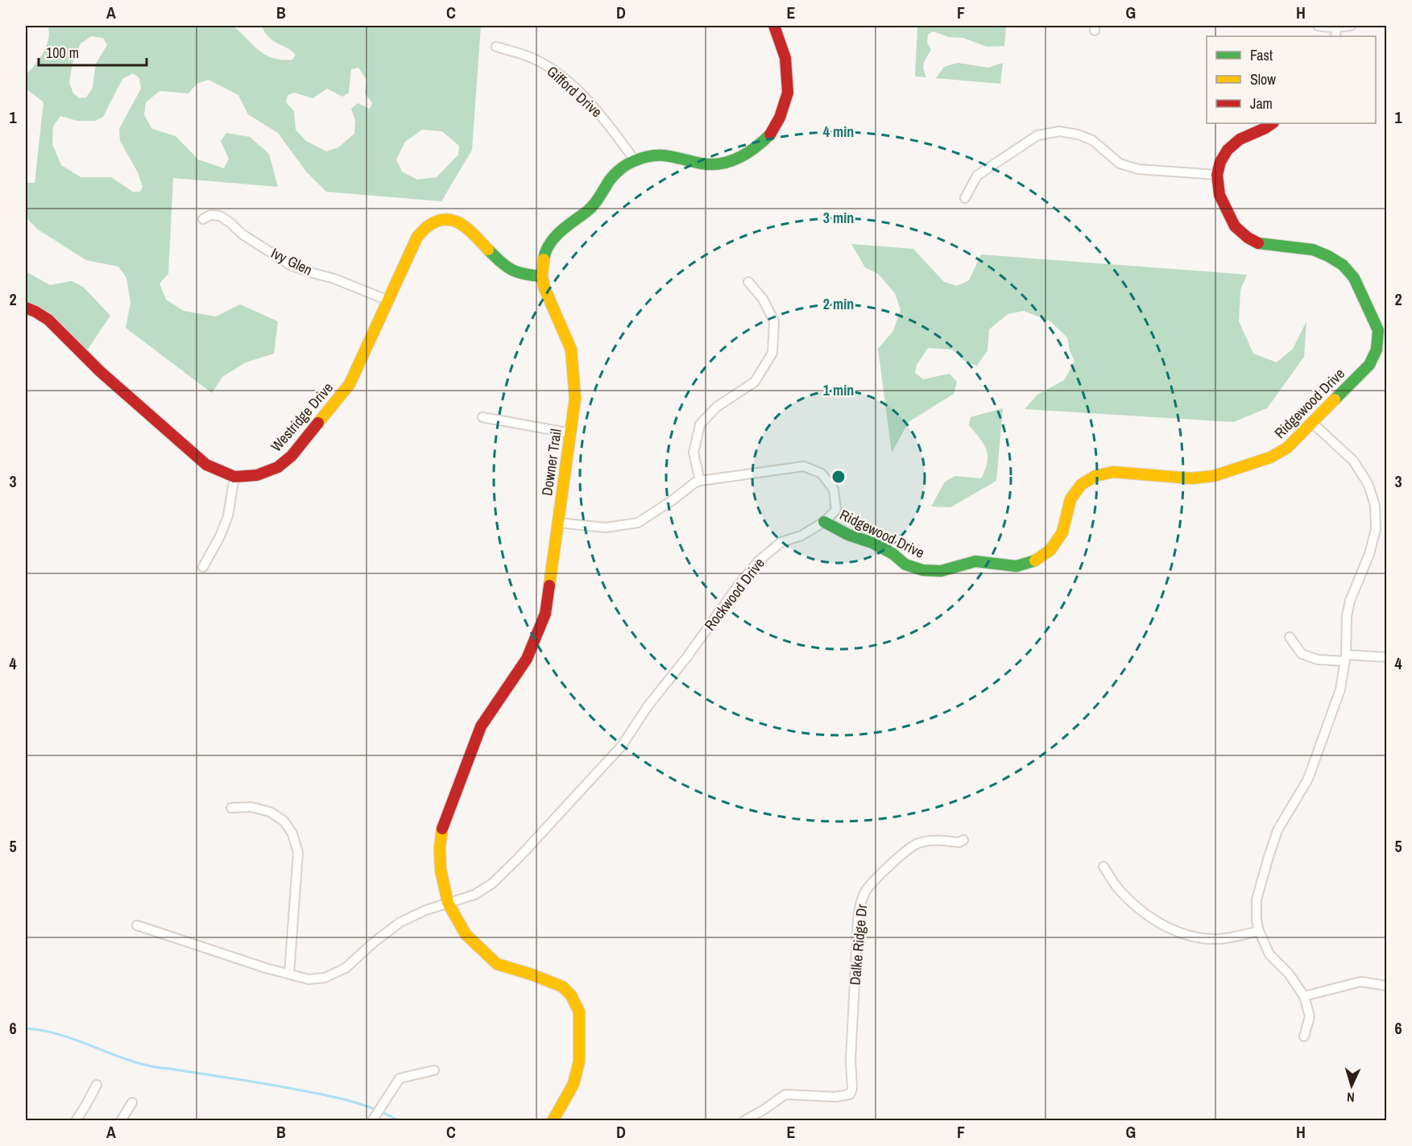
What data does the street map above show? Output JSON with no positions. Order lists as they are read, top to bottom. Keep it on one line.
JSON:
{"streets":{"street":["Gifford Drive","Ivy Glen","Ridgewood Drive","Westridge Drive","Downer Trail","Rockwood Drive","Dalke Ridge Dr"]},"crossings":[["Gifford Drive","Downer Trail"],["Ivy Glen","Westridge Drive"],["Ridgewood Drive","Rockwood Drive"],["Westridge Drive","Downer Trail"],["Downer Trail","Rockwood Drive"]],"legend":["Fast","Slow","Jam"],"scale_bar":"100 m","north":"bottom","grid":{"columns":["A","B","C","D","E","F","G","H"],"rows":["1","2","3","4","5","6"]},"rings":["4 min","3 min","2 min","1 min"]}
